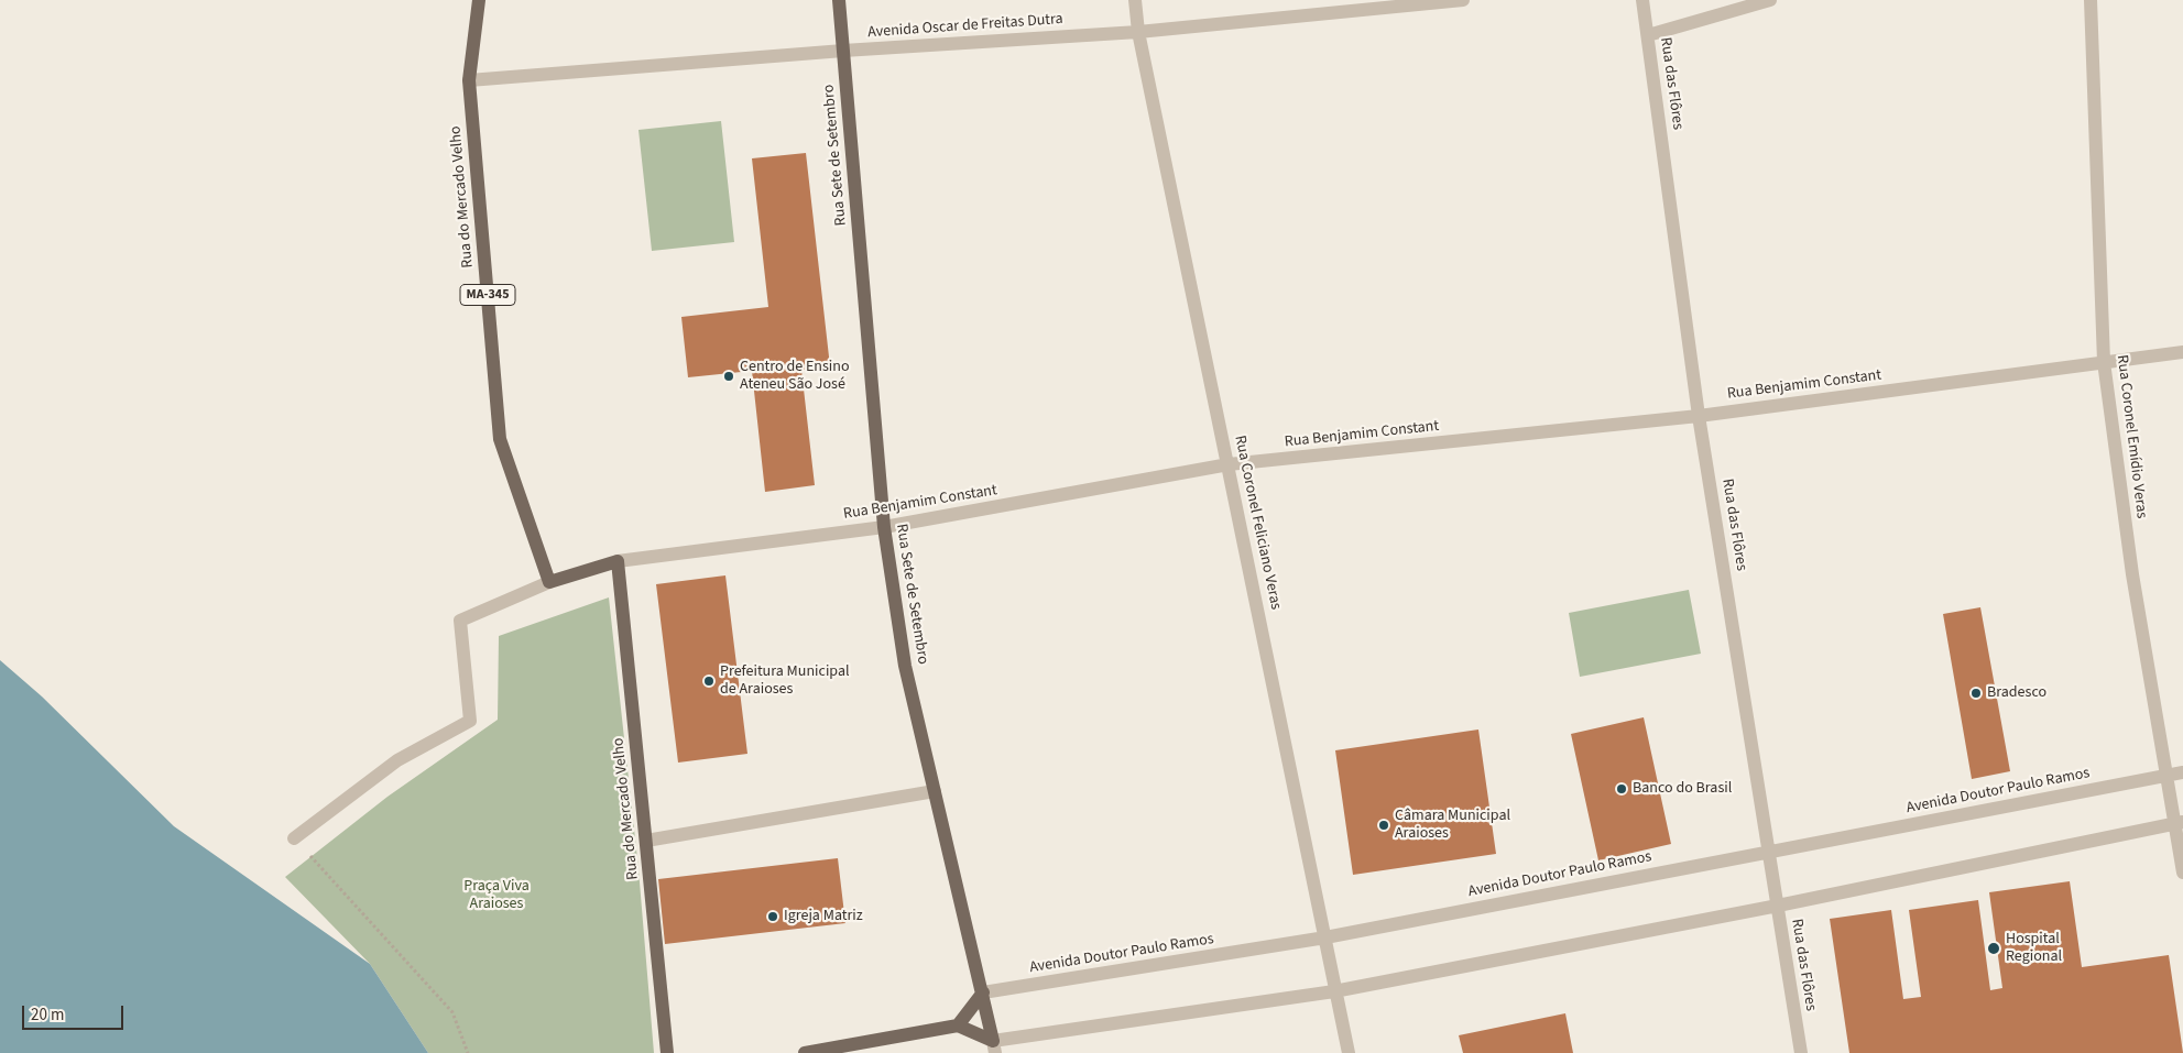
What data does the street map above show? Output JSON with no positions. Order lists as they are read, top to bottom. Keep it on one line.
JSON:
{"streets":{"main road":["Rua Sete de Setembro","Rua do Mercado Velho","MA-345","Rua Benjamim Constant"],"street":["Avenida Oscar de Freitas Dutra","Rua das Flôres","Rua Coronel Emídio Veras","Rua Coronel Feliciano Veras","Avenida Doutor Paulo Ramos"]},"crossings":[["Avenida Oscar de Freitas Dutra","Rua Sete de Setembro"],["Avenida Oscar de Freitas Dutra","Rua do Mercado Velho"],["Avenida Oscar de Freitas Dutra","Rua Coronel Feliciano Veras"],["Rua das Flôres","Rua Benjamim Constant"],["Rua das Flôres","Avenida Doutor Paulo Ramos"],["Rua Sete de Setembro","Rua Benjamim Constant"],["Rua Sete de Setembro","Avenida Doutor Paulo Ramos"],["Rua do Mercado Velho","Rua Benjamim Constant"],["Rua Benjamim Constant","Rua Coronel Emídio Veras"],["Rua Benjamim Constant","Rua Coronel Feliciano Veras"],["Rua Coronel Emídio Veras","Avenida Doutor Paulo Ramos"],["Rua Coronel Feliciano Veras","Avenida Doutor Paulo Ramos"]],"parks":["Praça Viva Araioses"],"places":["Centro de Ensino Ateneu São José","Prefeitura Municipal de Araioses","Bradesco","Banco do Brasil","Câmara Municipal Araioses","Igreja Matriz","Hospital Regional"],"scale_bar":"20 m"}
